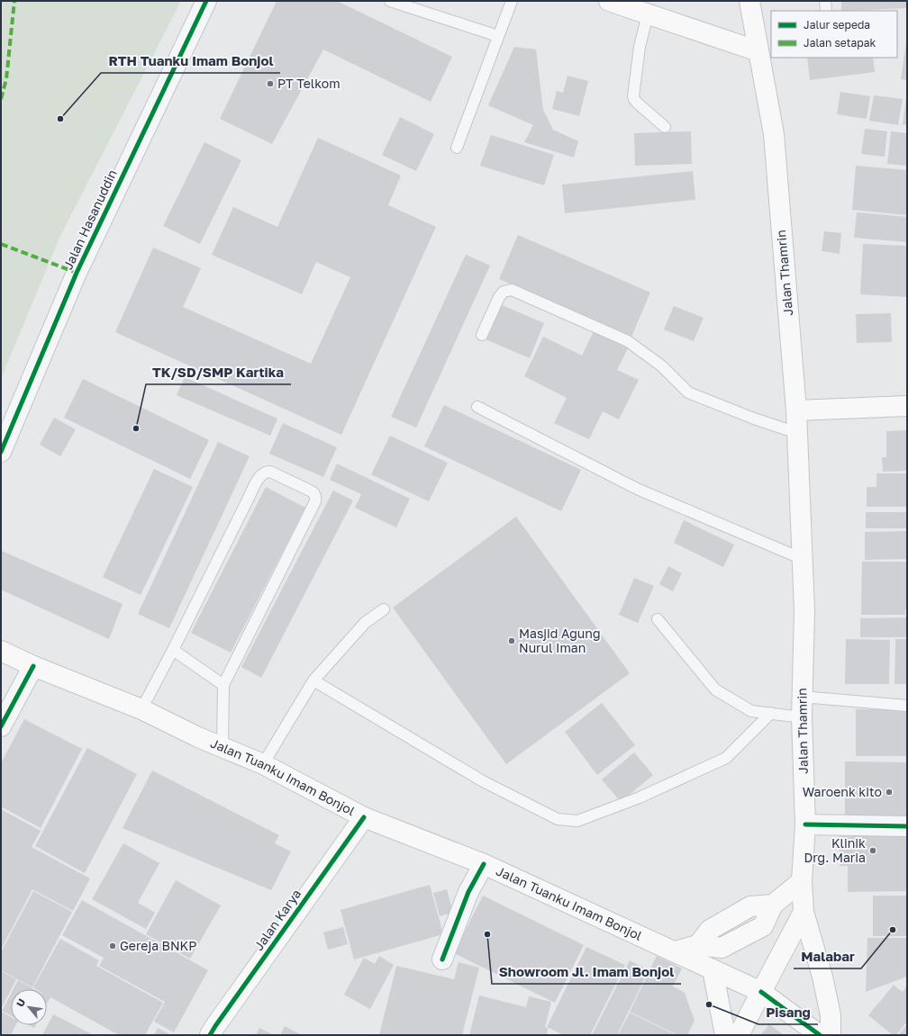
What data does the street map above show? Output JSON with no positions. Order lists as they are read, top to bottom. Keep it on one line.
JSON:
{"streets":{"main road":["Jalan Thamrin","Jalan Tuanku Imam Bonjol","Jalan Karya"],"street":["Jalan Hasanuddin"]},"crossings":[["Jalan Tuanku Imam Bonjol","Jalan Karya"]],"places":["PT Telkom","RTH Tuanku Imam Bonjol","TK/SD/SMP Kartika","Masjid Agung Nurul Iman","Waroenk kito","Klinik Drg. Maria","Malabar","Showroom Jl. Imam Bonjol","Gereja BNKP","Pisang"],"legend":["Jalur sepeda","Jalan setapak"],"north":"top left"}
